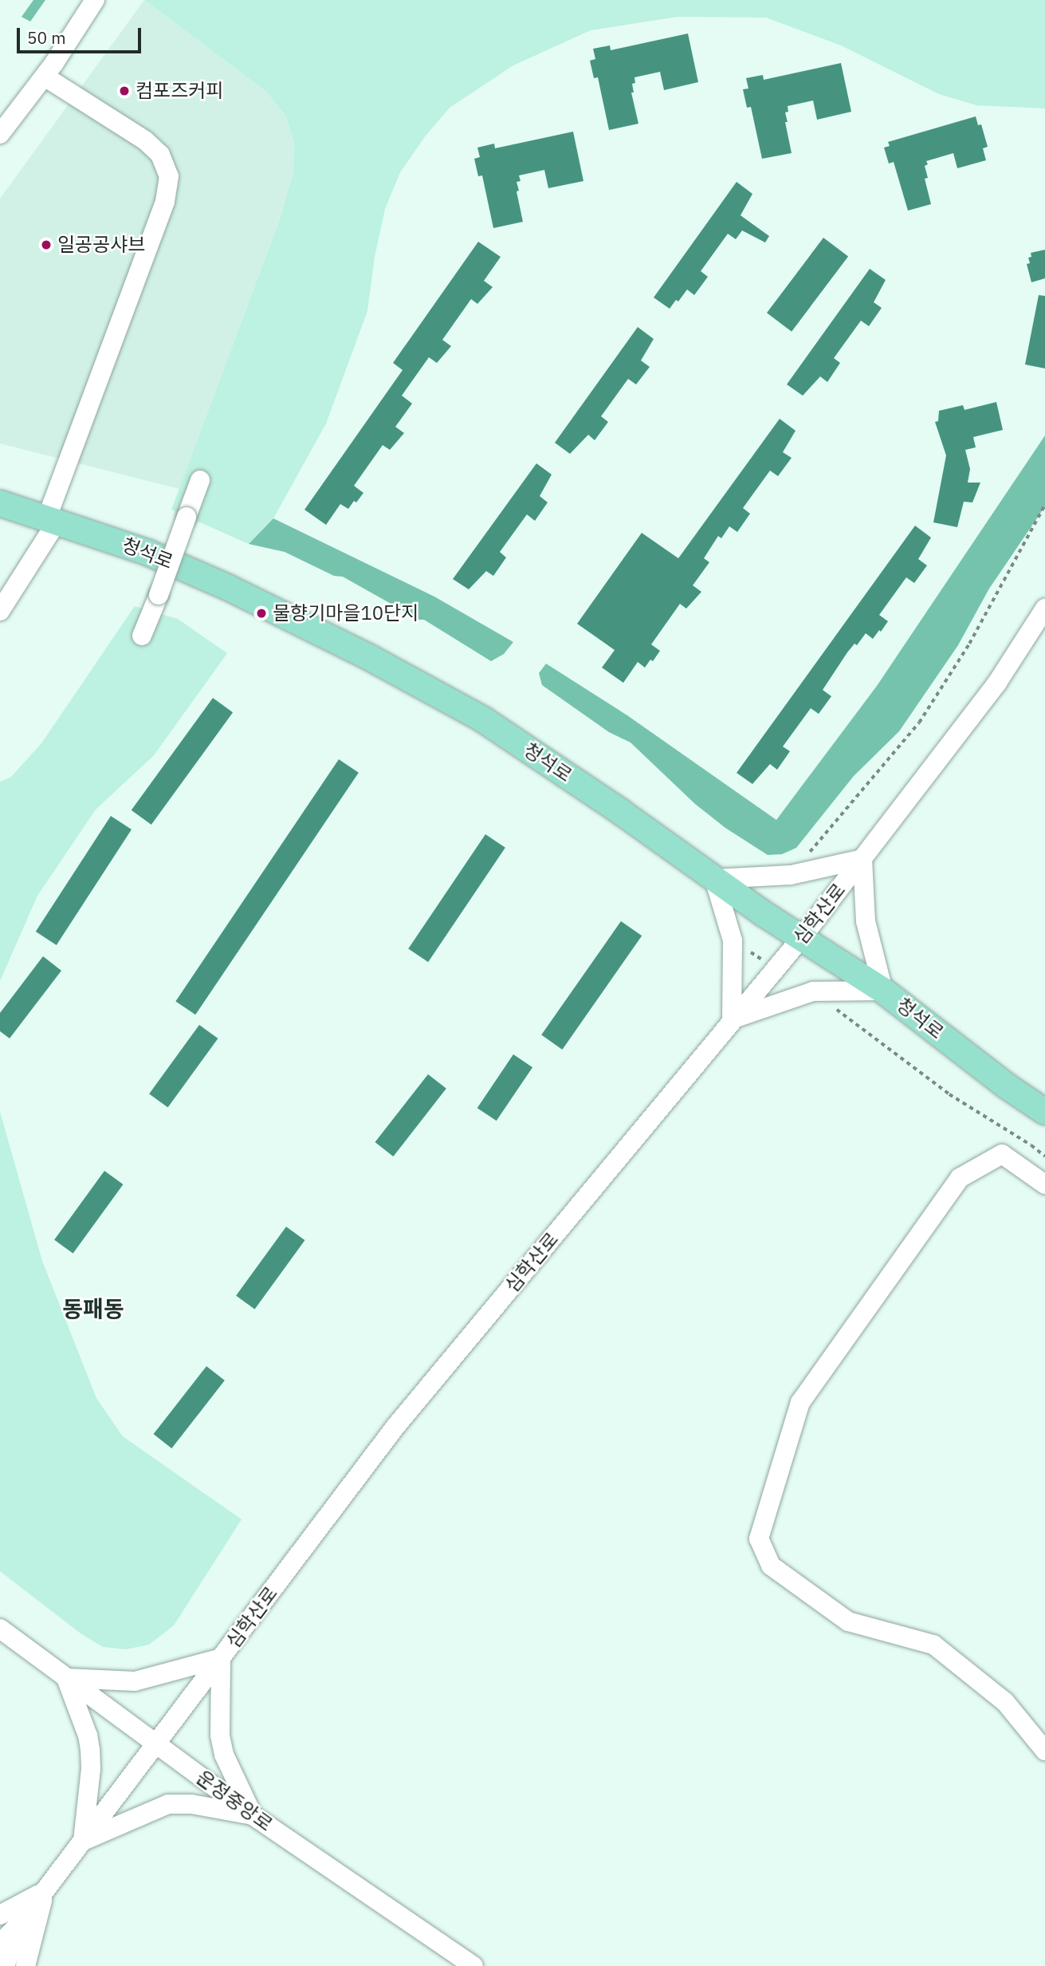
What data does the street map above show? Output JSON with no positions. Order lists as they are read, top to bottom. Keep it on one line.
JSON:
{"streets":{"main road":["청석로"],"street":["심학산로","운정중앙로"]},"crossings":[["청석로","심학산로"],["심학산로","운정중앙로"]],"districts":["동패동"],"places":["컴포즈커피","일공공샤브","물향기마을10단지"],"scale_bar":"50 m"}
